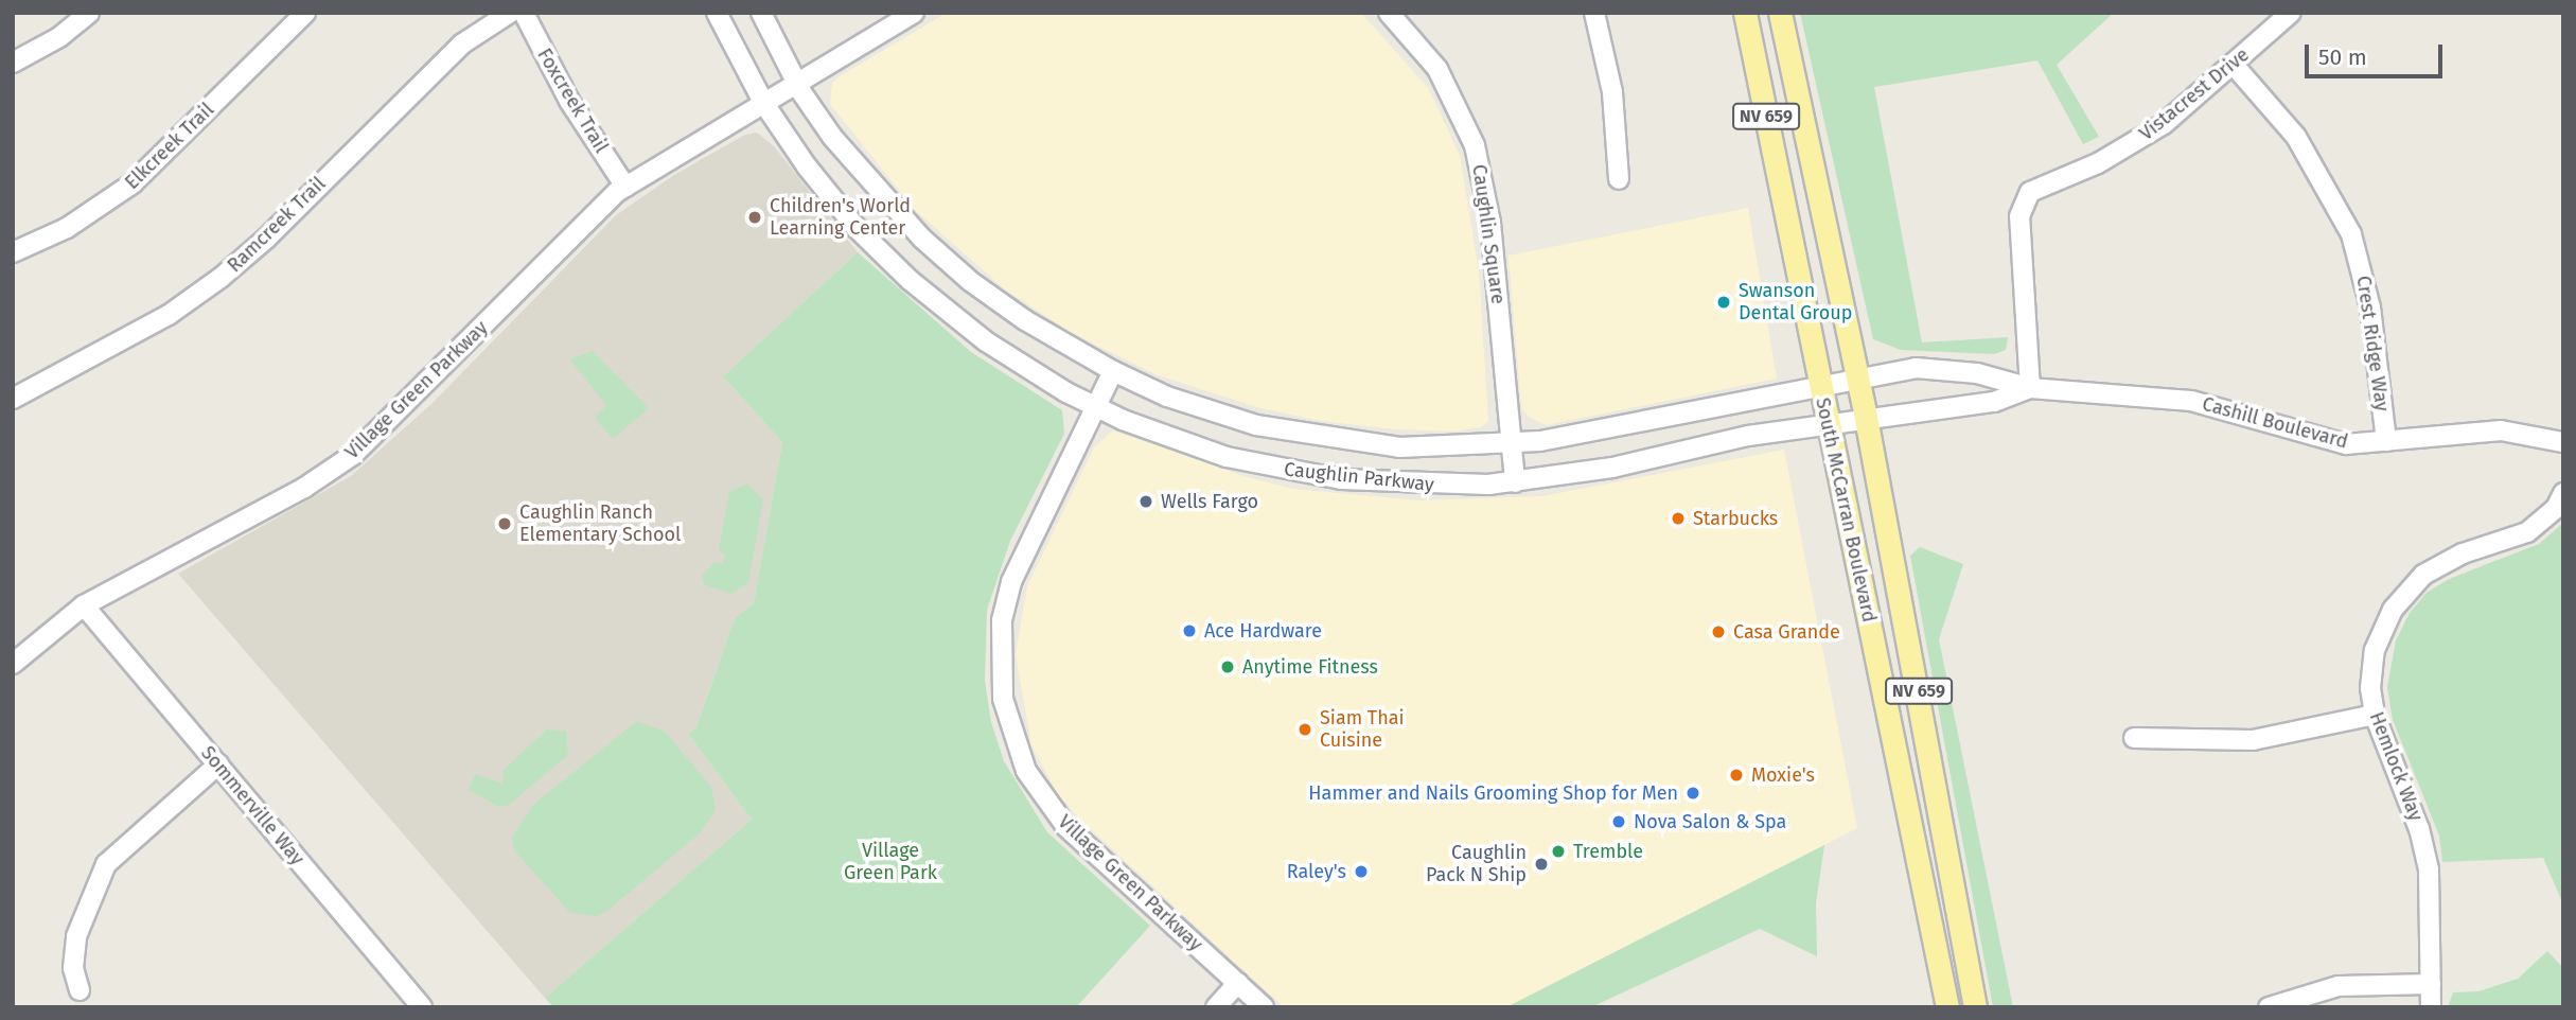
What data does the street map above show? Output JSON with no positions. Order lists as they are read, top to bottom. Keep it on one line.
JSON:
{"streets":{"main road":["NV 659","South McCarran Boulevard"],"street":["Vistacrest Drive","Foxcreek Trail","Elkcreek Trail","Ramcreek Trail","Caughlin Square","Crest Ridge Way","Village Green Parkway","Cashill Boulevard","Caughlin Parkway","Hemlock Way","Sommerville Way"]},"crossings":[["Vistacrest Drive","Crest Ridge Way"],["Vistacrest Drive","Cashill Boulevard"],["Foxcreek Trail","Village Green Parkway"],["Caughlin Square","Caughlin Parkway"],["Crest Ridge Way","Cashill Boulevard"],["Village Green Parkway","Caughlin Parkway"],["Village Green Parkway","Sommerville Way"],["Cashill Boulevard","Caughlin Parkway"],["Cashill Boulevard","South McCarran Boulevard"],["Caughlin Parkway","South McCarran Boulevard"]],"parks":["Village Green Park"],"places":["Children's World Learning Center","Swanson Dental Group","Wells Fargo","Starbucks","Caughlin Ranch Elementary School","Ace Hardware","Casa Grande","Anytime Fitness","Siam Thai Cuisine","Moxie's","Hammer and Nails Grooming Shop for Men","Nova Salon & Spa","Tremble","Caughlin Pack N Ship","Raley's"],"scale_bar":"50 m"}
